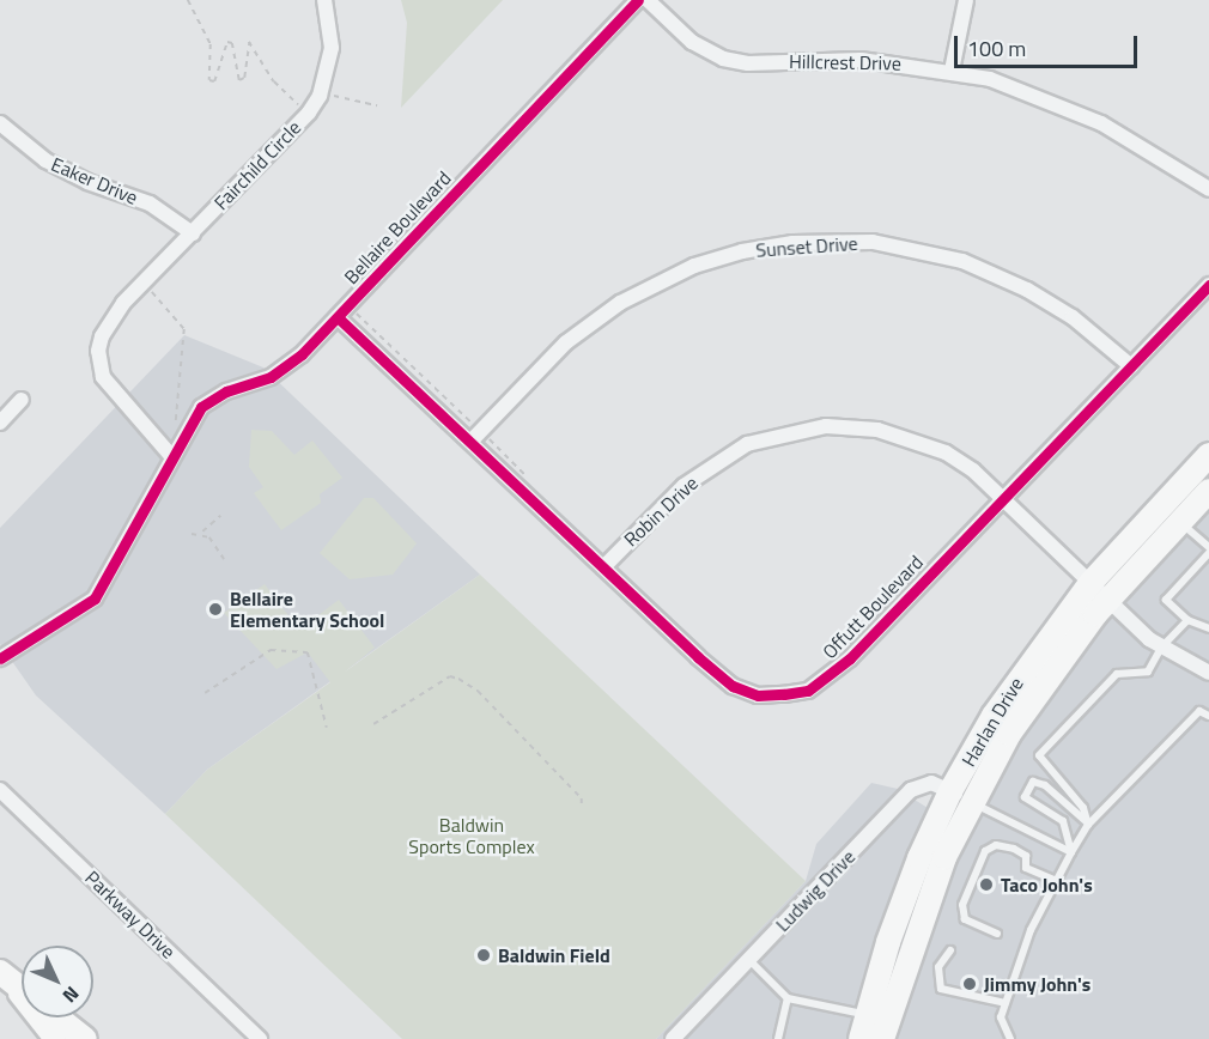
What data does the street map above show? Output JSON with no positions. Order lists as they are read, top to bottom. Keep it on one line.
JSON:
{"streets":{"main road":["Harlan Drive"],"street":["Hillcrest Drive","Fairchild Circle","Eaker Drive","Bellaire Boulevard","Sunset Drive","Robin Drive","Offutt Boulevard","Ludwig Drive","Parkway Drive"]},"crossings":[["Fairchild Circle","Eaker Drive"],["Fairchild Circle","Bellaire Boulevard"],["Bellaire Boulevard","Offutt Boulevard"],["Sunset Drive","Offutt Boulevard"],["Robin Drive","Offutt Boulevard"],["Robin Drive","Harlan Drive"],["Harlan Drive","Ludwig Drive"]],"parks":["Baldwin Sports Complex"],"places":["Bellaire Elementary School","Taco John's","Baldwin Field","Jimmy John's"],"scale_bar":"100 m","north":"bottom right"}
